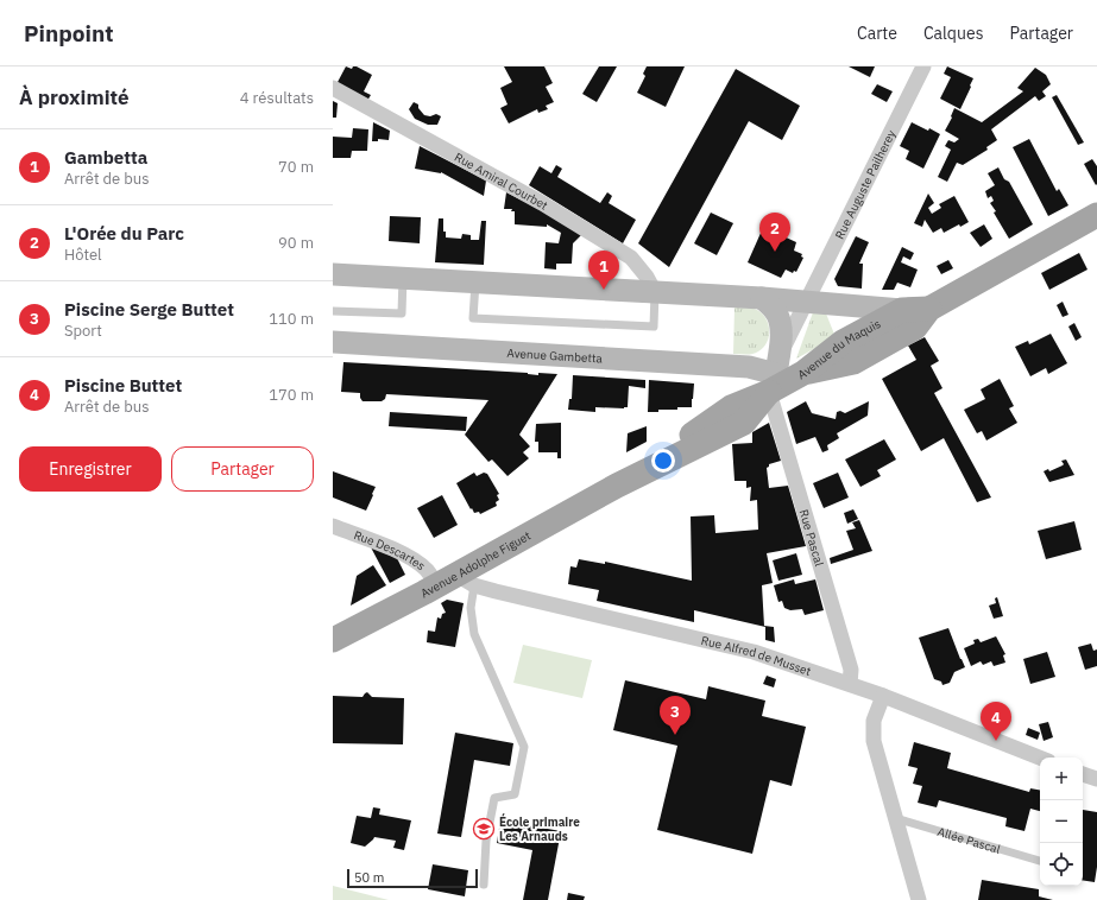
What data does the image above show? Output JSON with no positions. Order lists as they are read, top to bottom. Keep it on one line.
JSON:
{"streets":{"main road":["Avenue du Maquis","Avenue Gambetta","Avenue Adolphe Figuet"],"street":["Rue Amiral Courbet","Rue Auguste Pailherey","Rue Pascal","Rue Descartes","Rue Alfred de Musset"],"lane":["Allée Pascal"]},"crossings":[["Avenue du Maquis","Avenue Gambetta"],["Avenue du Maquis","Rue Pascal"],["Avenue du Maquis","Avenue Adolphe Figuet"],["Avenue Gambetta","Rue Pascal"],["Avenue Gambetta","Avenue Adolphe Figuet"],["Rue Pascal","Avenue Adolphe Figuet"],["Rue Pascal","Rue Alfred de Musset"],["Rue Descartes","Avenue Adolphe Figuet"],["Rue Descartes","Rue Alfred de Musset"],["Avenue Adolphe Figuet","Rue Alfred de Musset"]],"places":{"school or university":["École primaire Les Arnauds"]},"scale_bar":"50 m","page":{"header":"Pinpoint","nav":["Carte","Calques","Partager"],"heading":["À proximité","4 résultats"],"list":[{"mark":"1","name":"Gambetta","note":"Arrêt de bus","value":"70 m"},{"mark":"2","name":"L'Orée du Parc","note":"Hôtel","value":"90 m"},{"mark":"3","name":"Piscine Serge Buttet","note":"Sport","value":"110 m"},{"mark":"4","name":"Piscine Buttet","note":"Arrêt de bus","value":"170 m"}],"pins":["2","1","3","4"],"buttons":["Enregistrer","Partager"],"map_buttons":["+","−"],"scale":"50 m"}}
